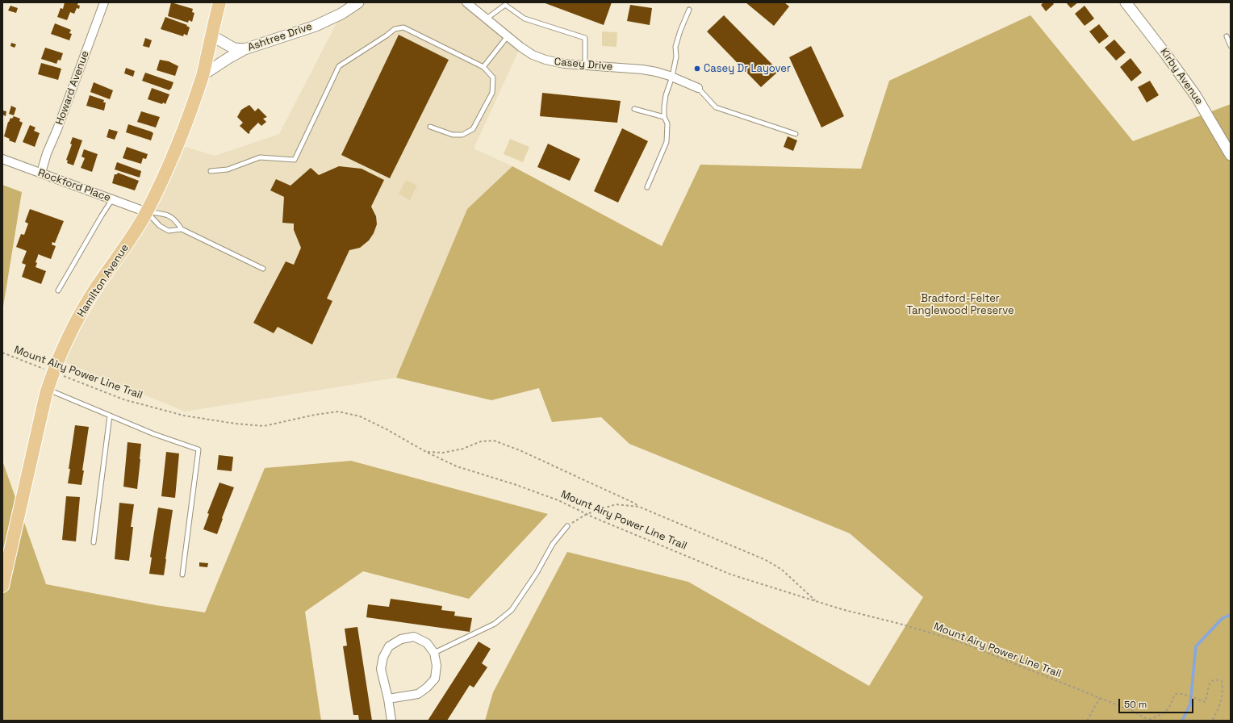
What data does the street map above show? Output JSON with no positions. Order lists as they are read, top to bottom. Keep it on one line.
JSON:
{"streets":{"main road":["Hamilton Avenue"],"street":["Ashtree Drive","Casey Drive","Kirby Avenue","Howard Avenue","Rockford Place"],"path":["Mount Airy Power Line Trail"]},"crossings":[["Ashtree Drive","Hamilton Avenue"],["Howard Avenue","Rockford Place"],["Rockford Place","Hamilton Avenue"],["Hamilton Avenue","Mount Airy Power Line Trail"]],"parks":["Bradford-Felter Tanglewood Preserve"],"places":["Casey Dr Layover"],"scale_bar":"50 m"}
